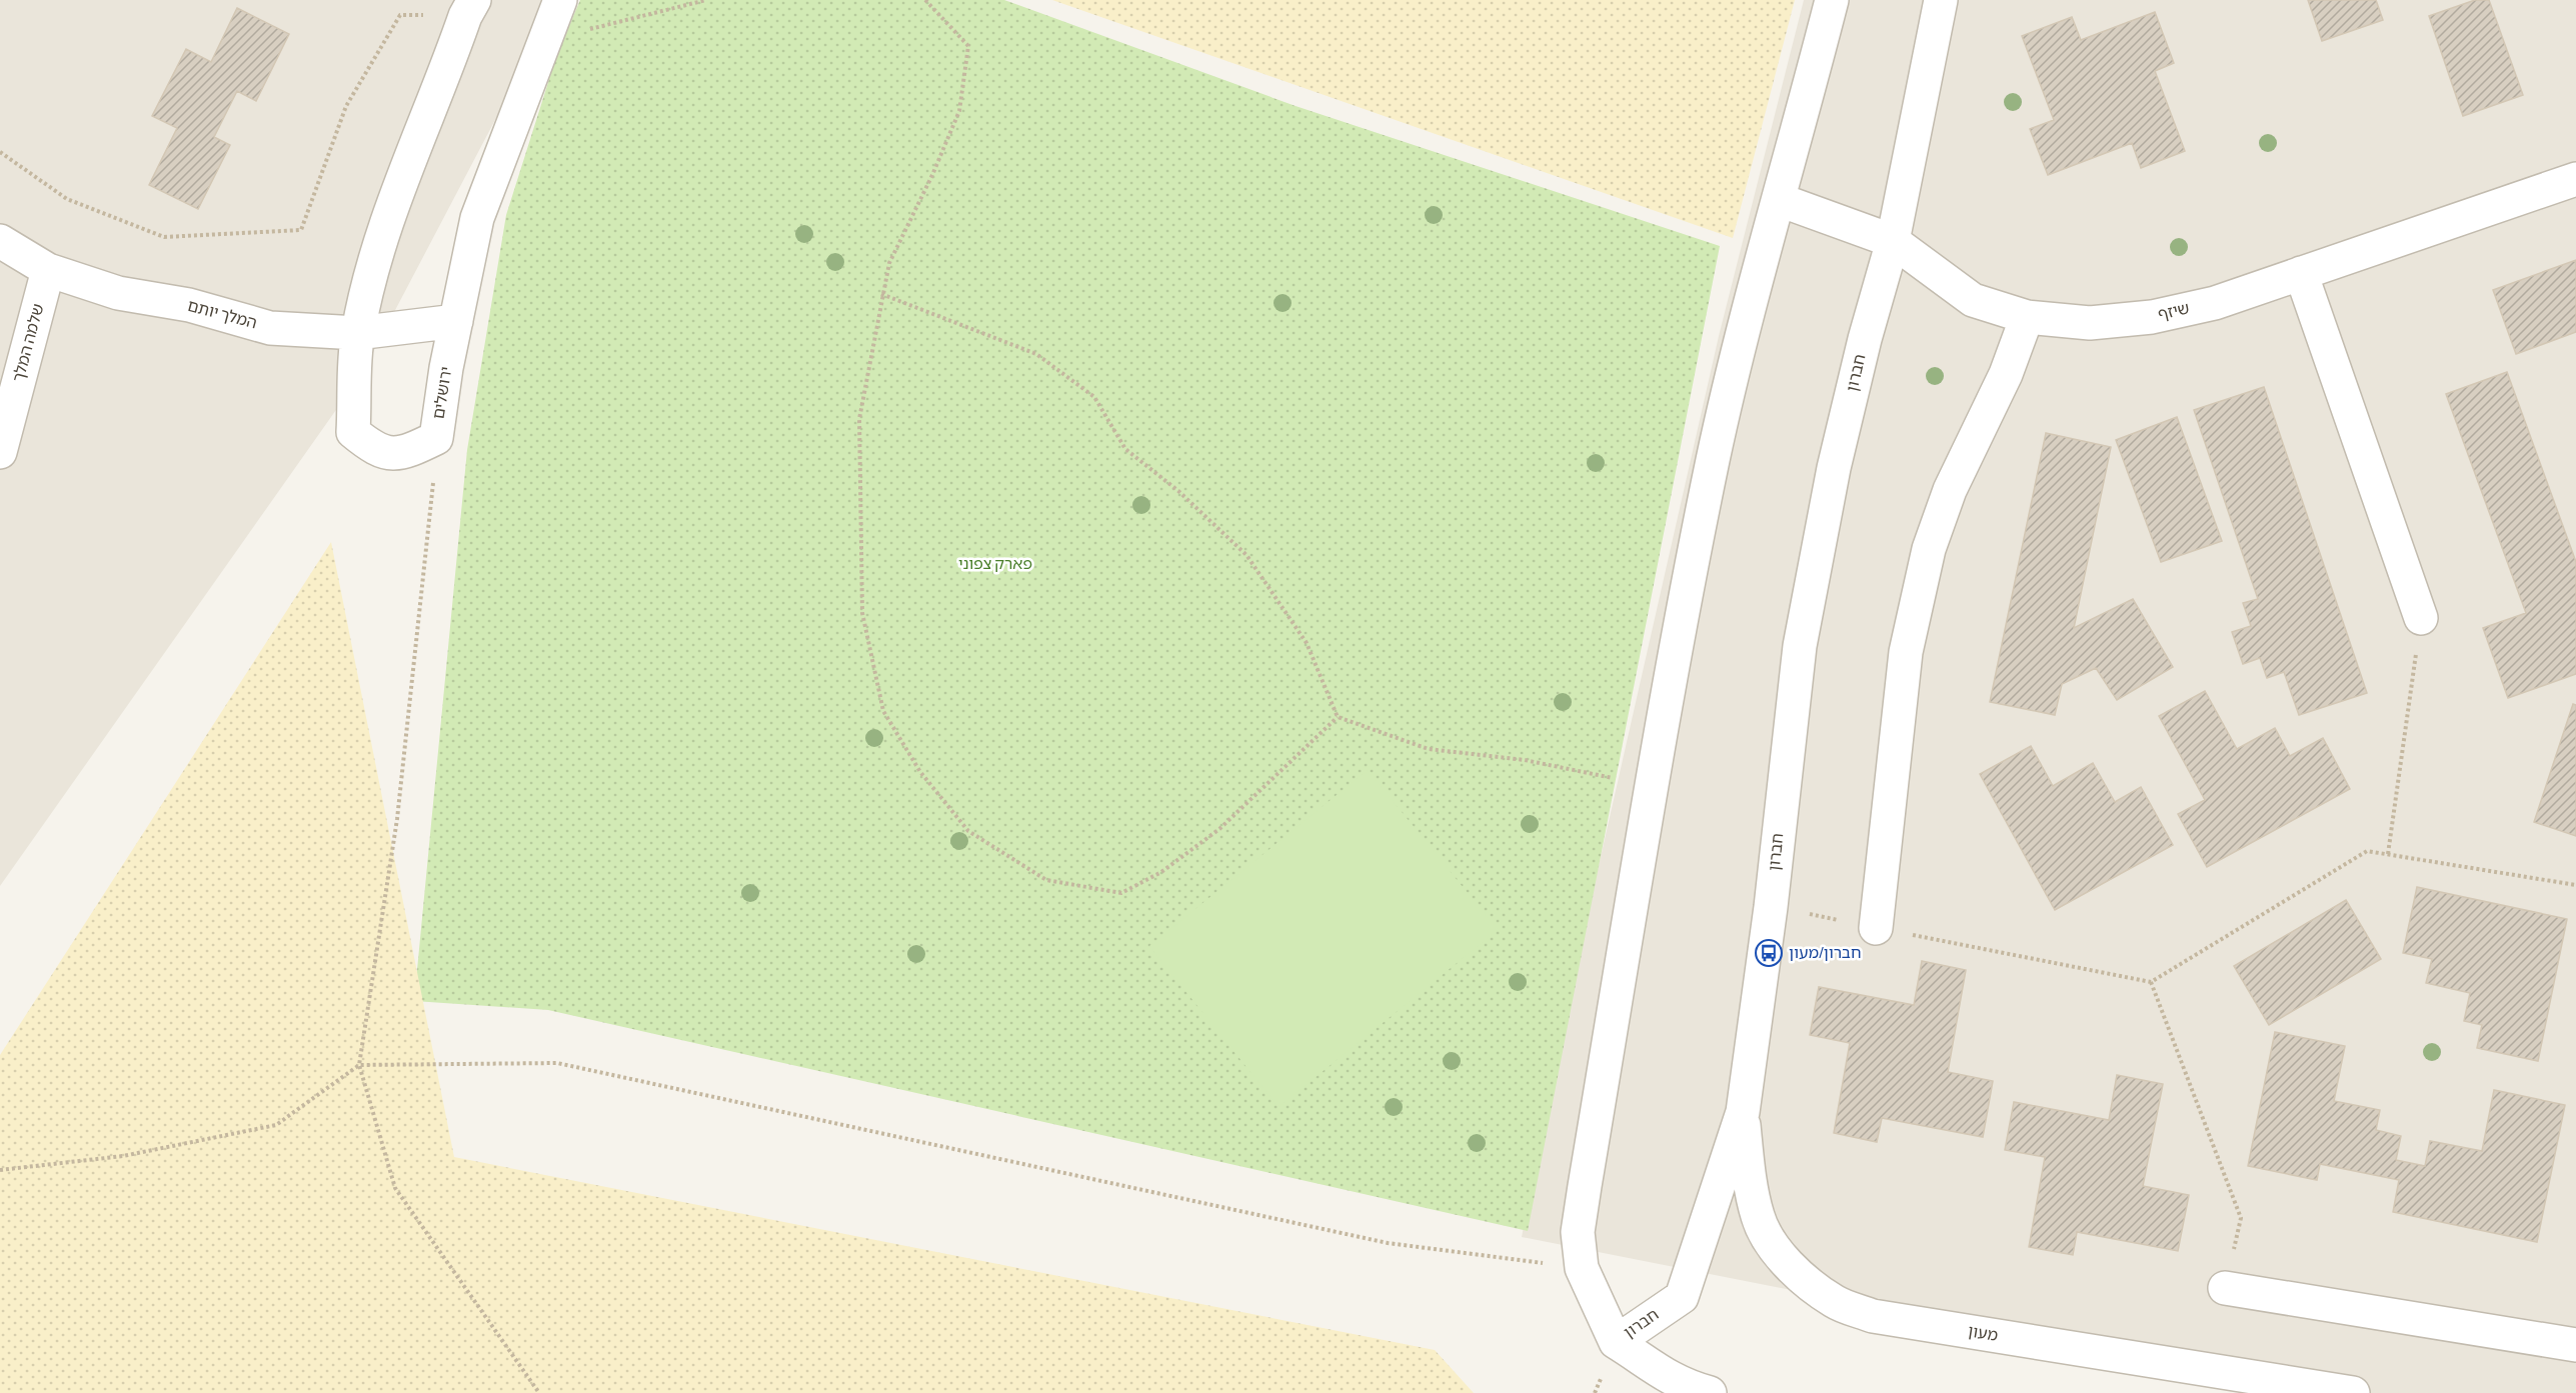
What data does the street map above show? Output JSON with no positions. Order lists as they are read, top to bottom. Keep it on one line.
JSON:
{"streets":{"street":["שיזף","המלך יותם","שלמה המלך","חברון","ירושלים","מעון"]},"crossings":[["שיזף","חברון"],["המלך יותם","שלמה המלך"],["המלך יותם","ירושלים"],["חברון","מעון"]],"parks":["פארק צפוני"],"places":{"bus stop":["חברון/מעון"]}}
